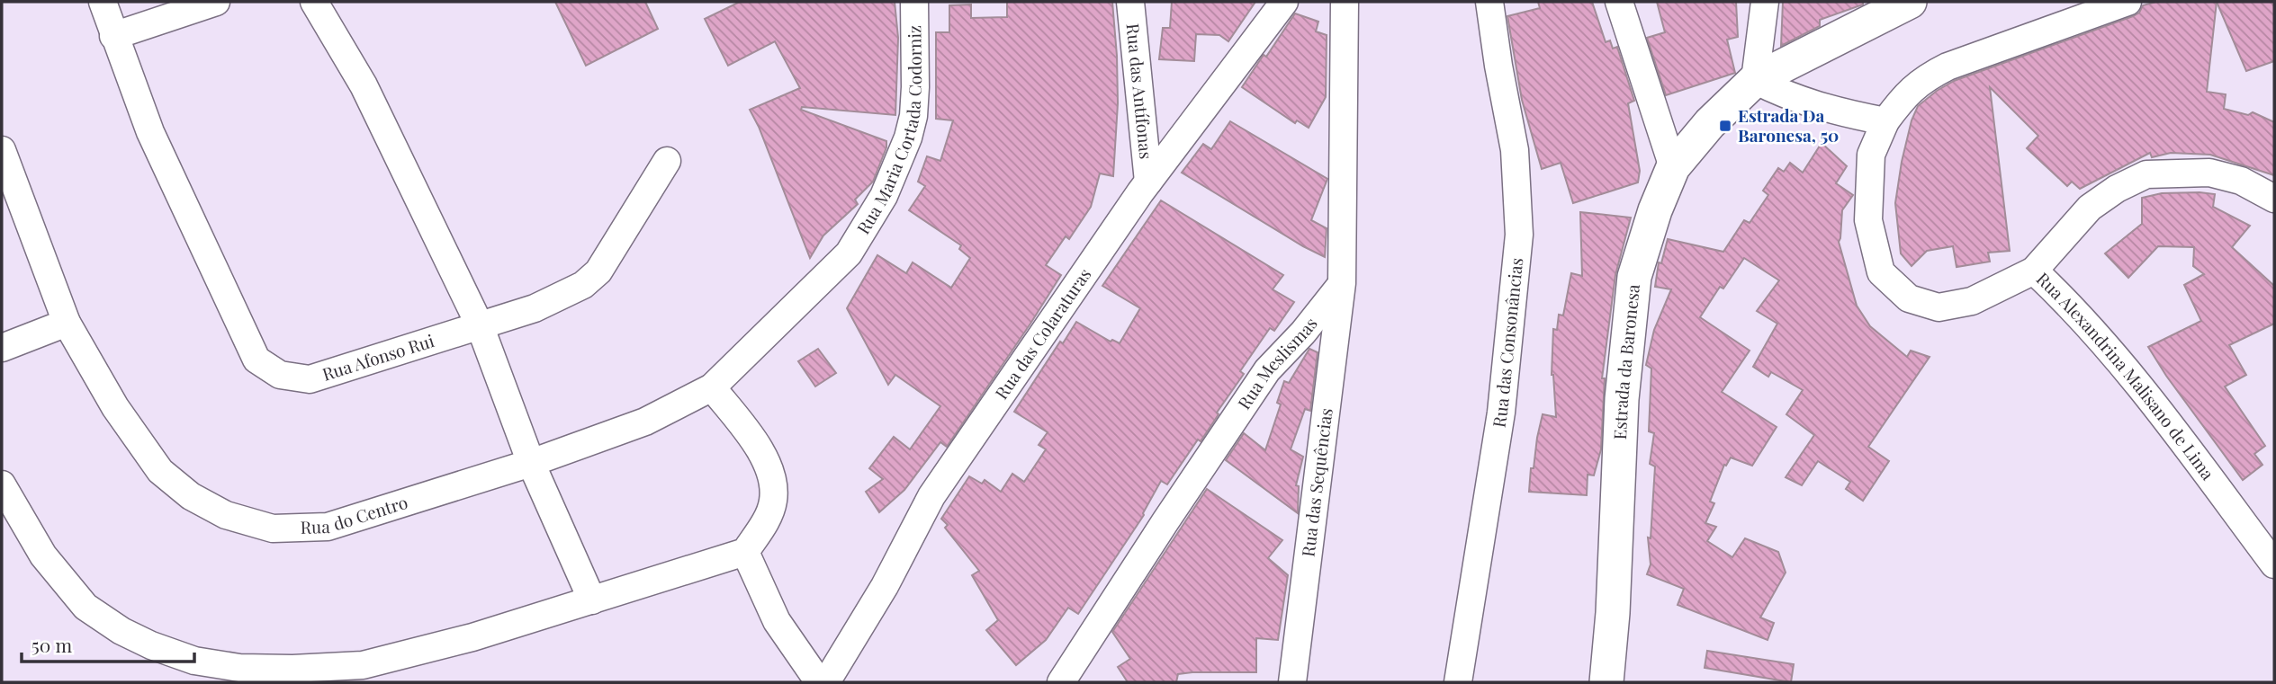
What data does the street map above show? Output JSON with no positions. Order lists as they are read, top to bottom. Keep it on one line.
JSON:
{"streets":{"main road":["Estrada da Baronesa"],"street":["Rua das Antífonas","Rua Maria Cortada Codorniz","Rua das Colaraturas","Rua das Consonâncias","Rua Afonso Rui","Rua Meslismas","Rua Alexandrina Malisano de Lima","Rua das Sequências","Rua do Centro"]},"crossings":[["Rua das Antífonas","Rua das Colaraturas"],["Rua Maria Cortada Codorniz","Rua do Centro"],["Rua Meslismas","Rua das Sequências"]],"places":{"transit":["Estrada Da Baronesa, 50"]},"scale_bar":"50 m"}
